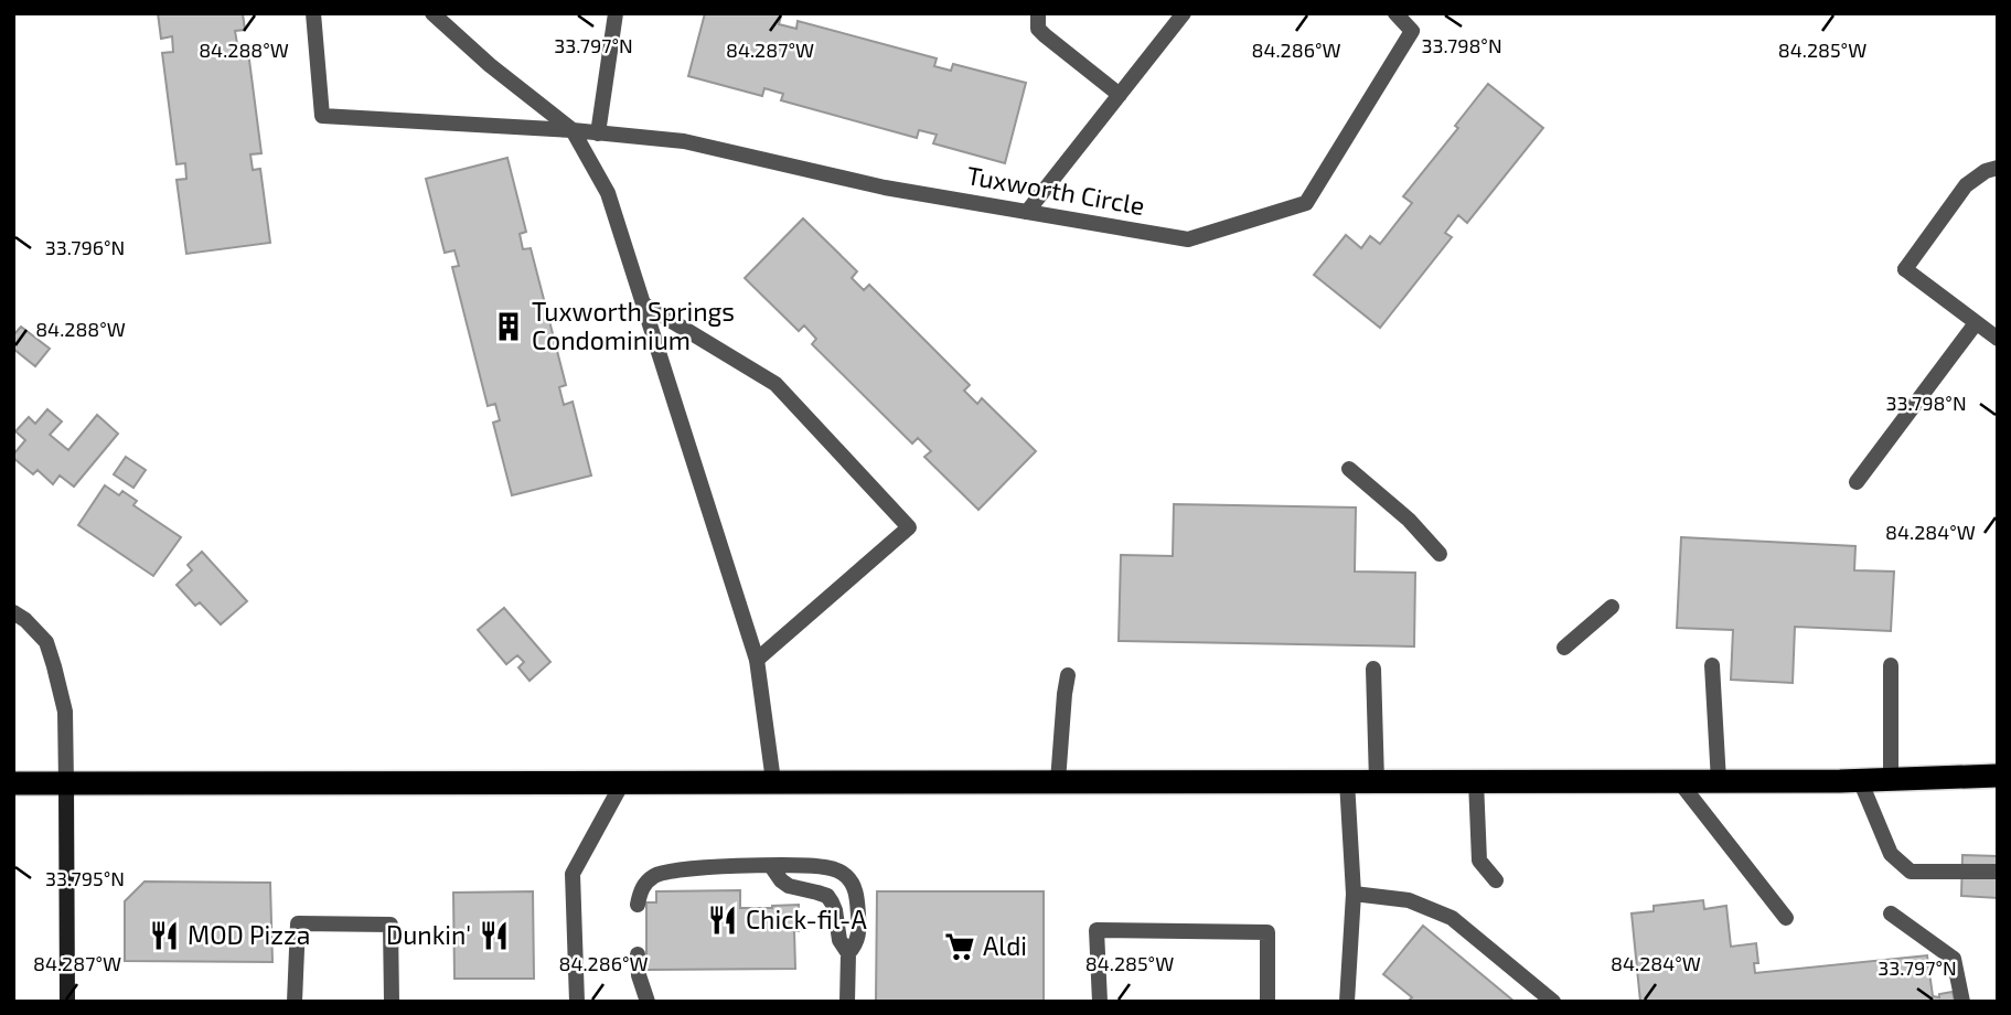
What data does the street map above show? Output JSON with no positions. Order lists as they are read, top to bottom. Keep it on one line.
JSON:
{"streets":{"street":["Tuxworth Circle"]},"places":{"building":["Tuxworth Springs Condominium"],"restaurant":["Chick-fil-A","MOD Pizza","Dunkin'"],"supermarket":["Aldi"]},"coordinates":["33.797°N","33.798°N","84.288°W","84.287°W","84.286°W","84.285°W","33.796°N","84.284°W","33.795°N"]}
